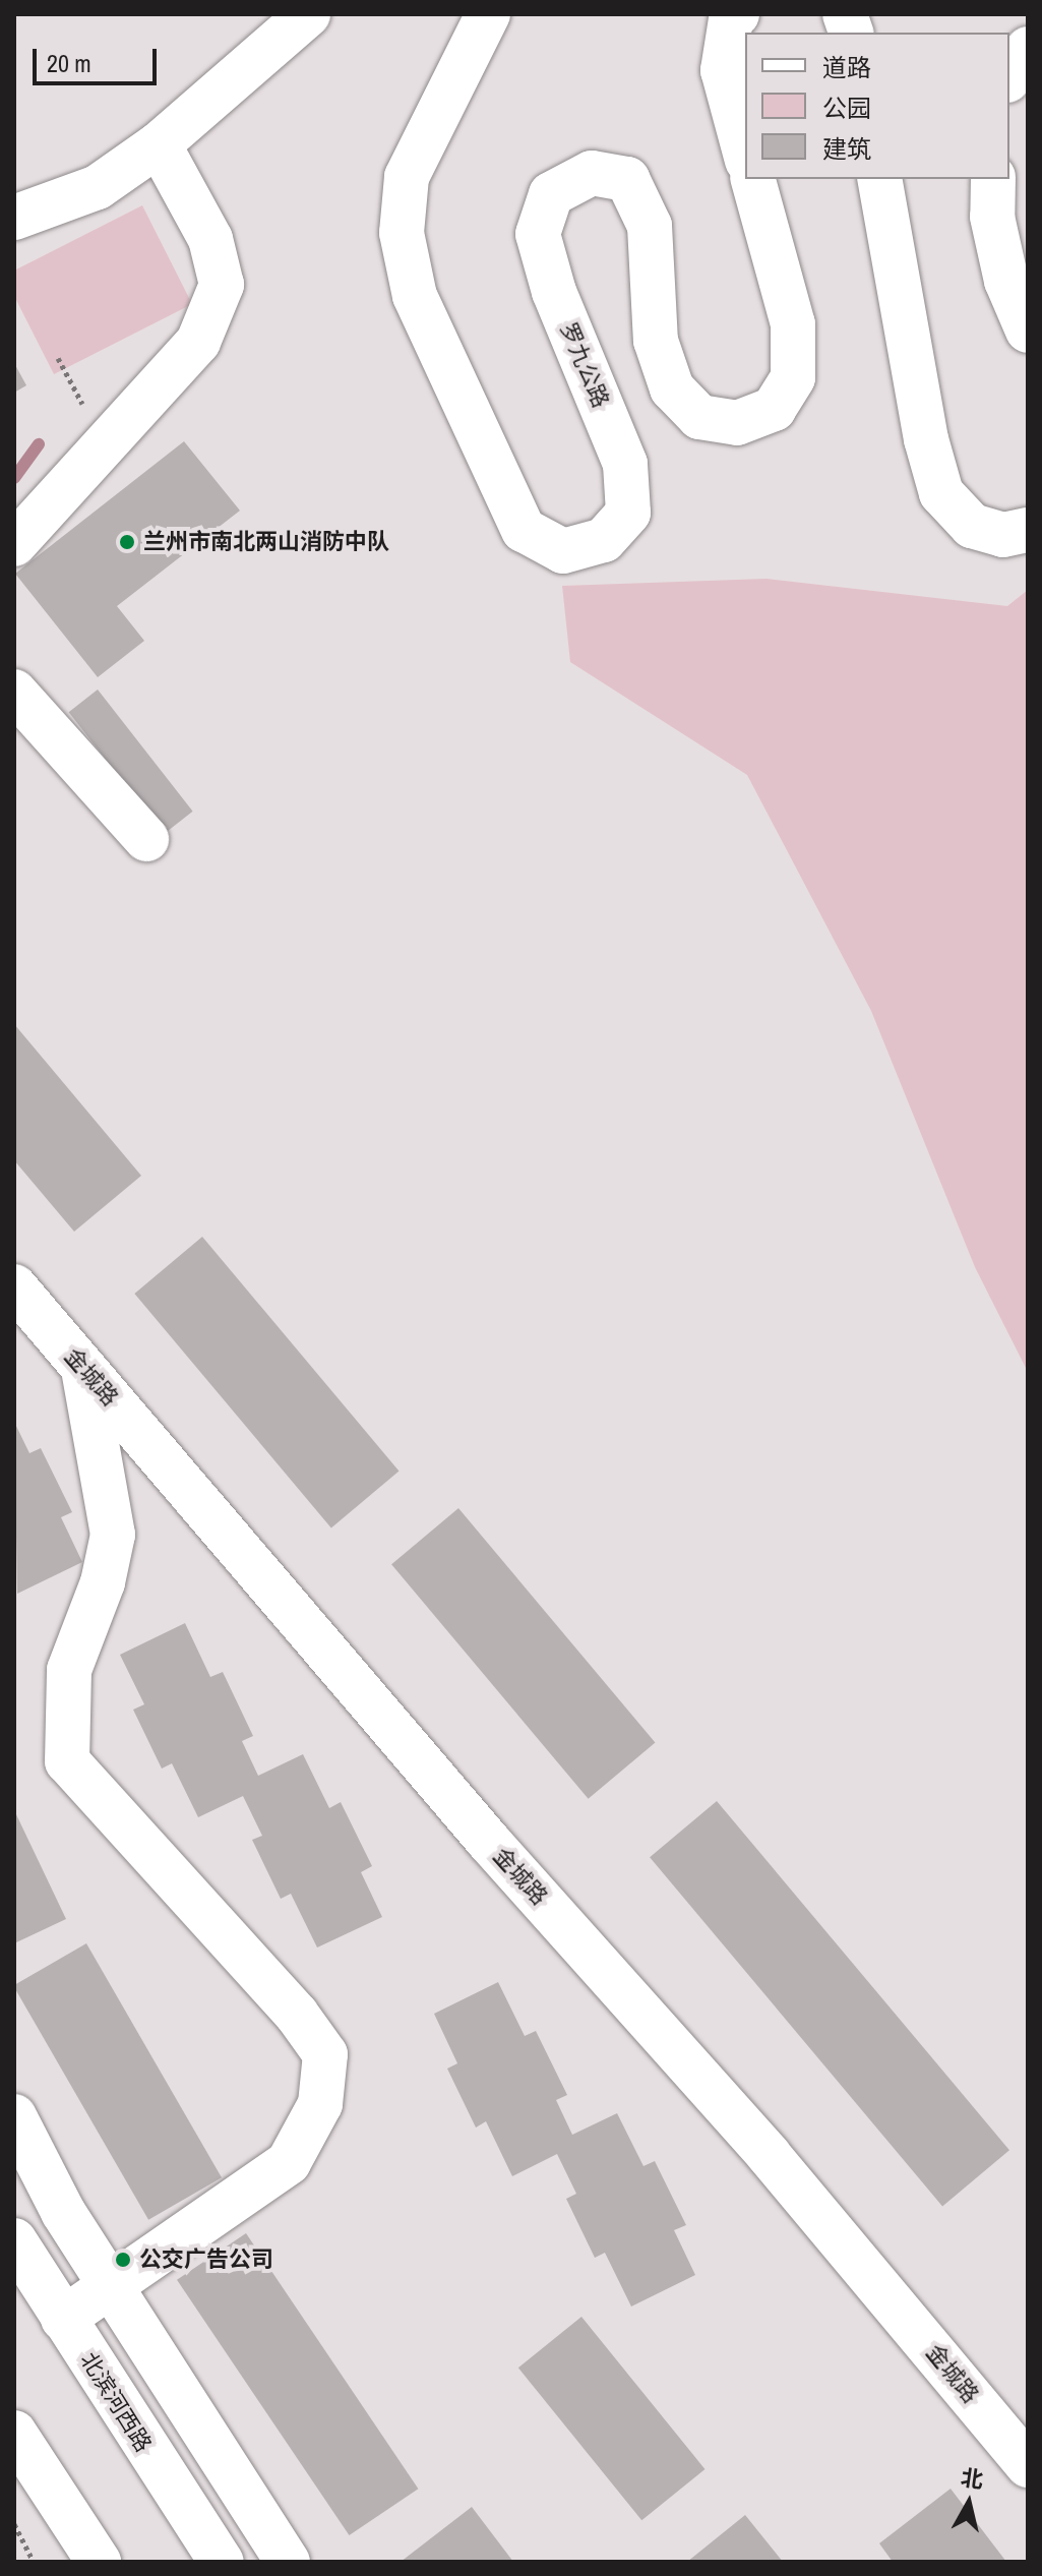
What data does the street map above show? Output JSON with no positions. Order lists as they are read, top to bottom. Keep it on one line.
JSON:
{"streets":{"street":["罗九公路","金城路","北滨河西路"]},"places":["兰州市南北两山消防中队","公交广告公司"],"legend":["道路","公园","建筑"],"scale_bar":"20 m","north":"top"}
